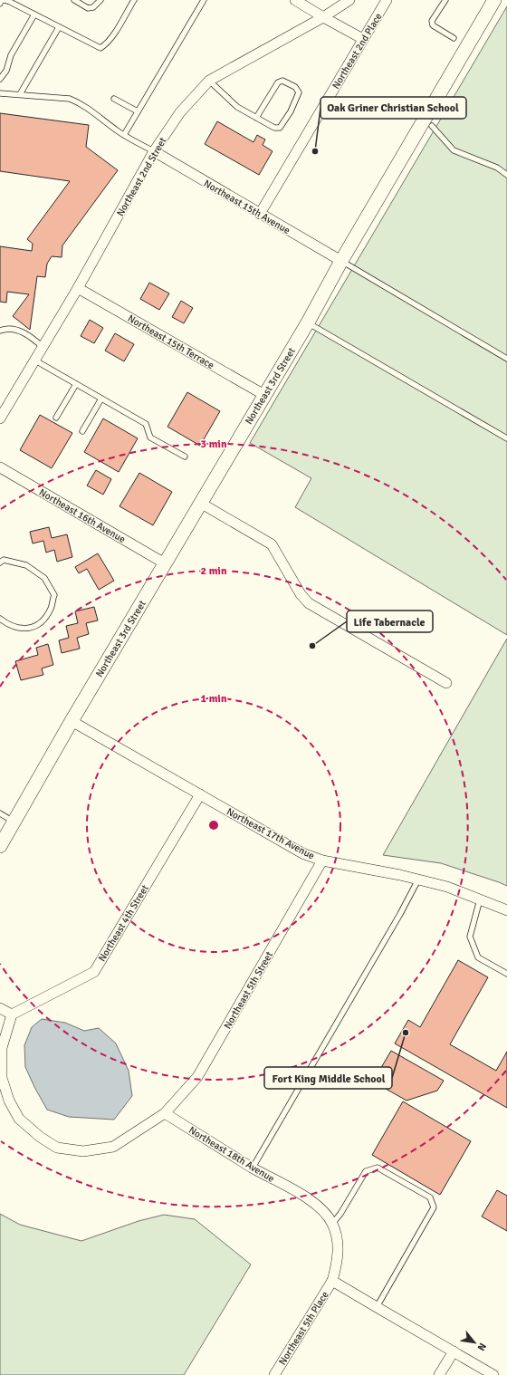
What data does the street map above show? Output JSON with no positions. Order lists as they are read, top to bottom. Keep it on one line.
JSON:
{"streets":{"street":["Northeast 2nd Place","Northeast 2nd Street","Northeast 15th Avenue","Northeast 15th Terrace","Northeast 3rd Street","Northeast 16th Avenue","Northeast 17th Avenue","Northeast 4th Street","Northeast 5th Street","Northeast 18th Avenue","Northeast 5th Place"]},"crossings":[["Northeast 2nd Place","Northeast 15th Avenue"],["Northeast 2nd Street","Northeast 15th Avenue"],["Northeast 2nd Street","Northeast 15th Terrace"],["Northeast 15th Avenue","Northeast 3rd Street"],["Northeast 15th Terrace","Northeast 3rd Street"],["Northeast 3rd Street","Northeast 16th Avenue"],["Northeast 3rd Street","Northeast 17th Avenue"],["Northeast 17th Avenue","Northeast 4th Street"],["Northeast 17th Avenue","Northeast 5th Street"],["Northeast 5th Street","Northeast 18th Avenue"],["Northeast 18th Avenue","Northeast 5th Place"]],"places":["Oak Griner Christian School","Life Tabernacle","Fort King Middle School"],"north":"bottom right","rings":["3 min","2 min","1 min"]}
